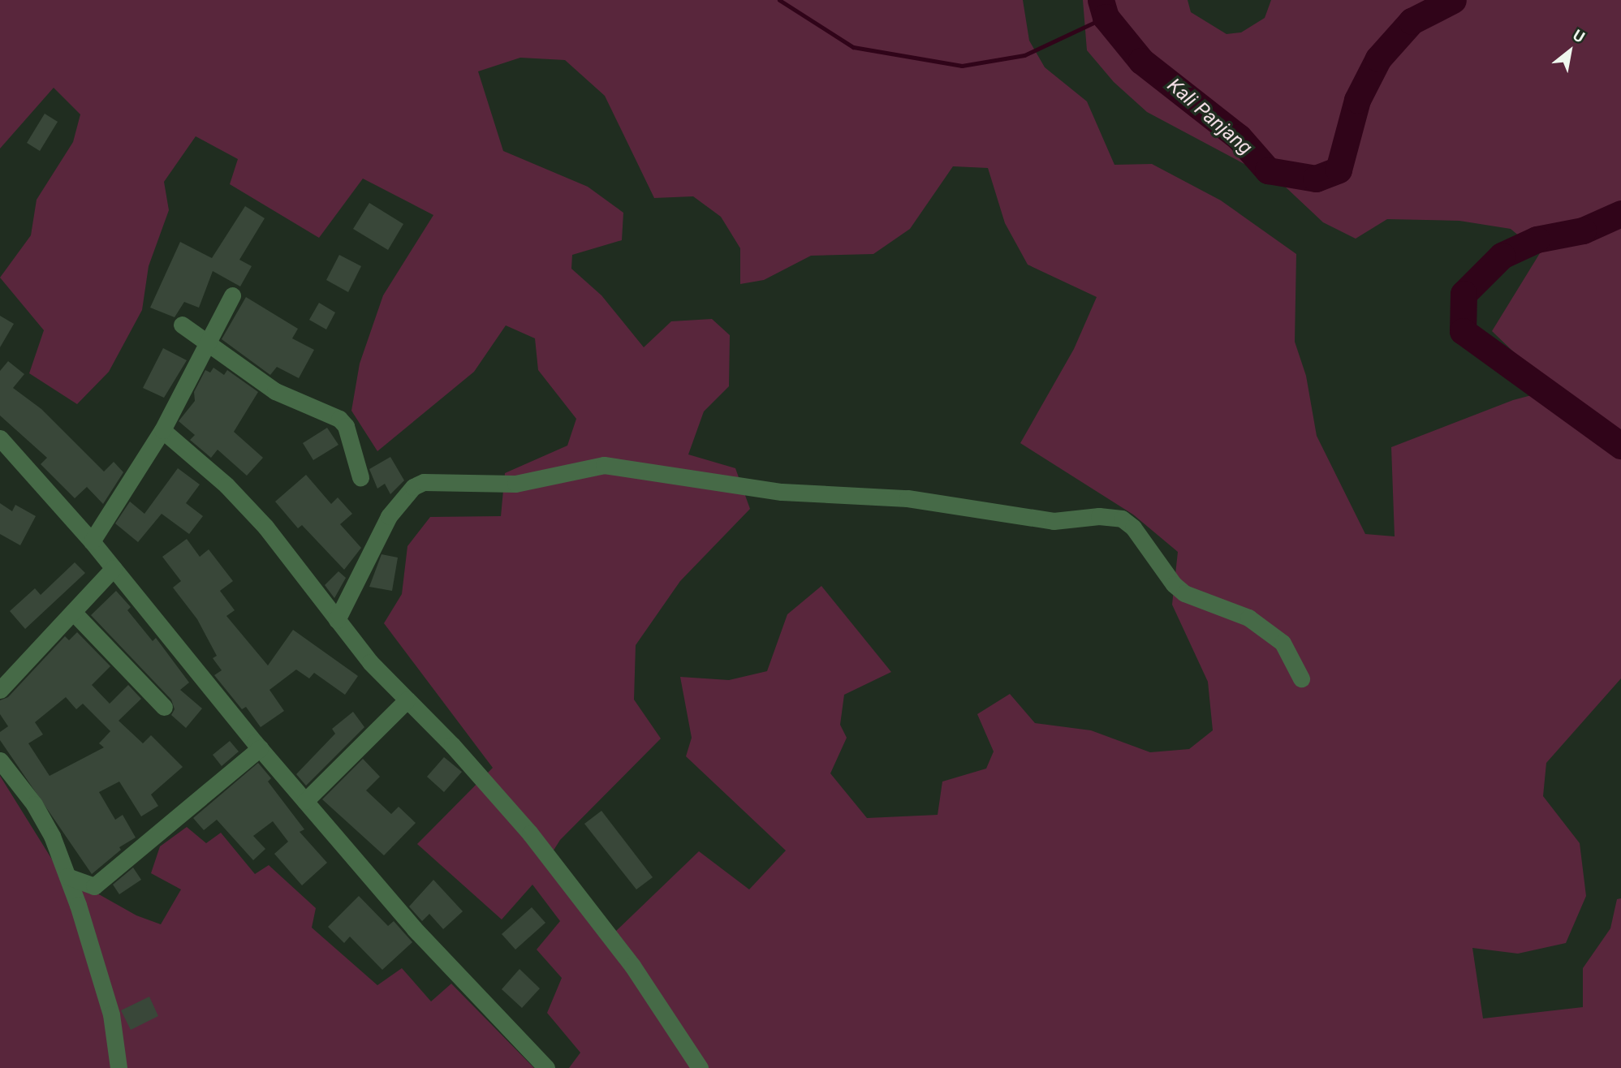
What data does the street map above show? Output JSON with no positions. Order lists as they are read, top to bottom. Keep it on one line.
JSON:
{"water":["Kali Panjang"],"north":"top right"}
